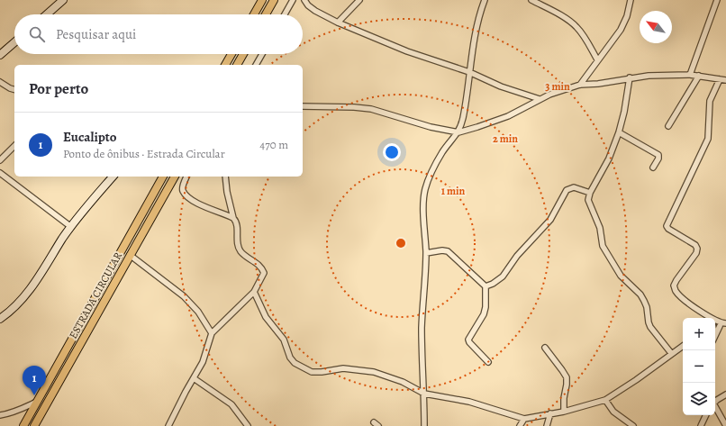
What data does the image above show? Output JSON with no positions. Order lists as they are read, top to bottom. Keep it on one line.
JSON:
{"streets":{"main road":["ESTRADA CIRCULAR"]},"north":"top left","page":{"search":"Pesquisar aqui","heading":"Por perto","list":[{"mark":"1","name":"Eucalipto","note":"Ponto de ônibus · Estrada Circular","value":"470 m"}],"map_buttons":["+","−"],"pins":"1"},"rings":["3 min","2 min","1 min"]}
